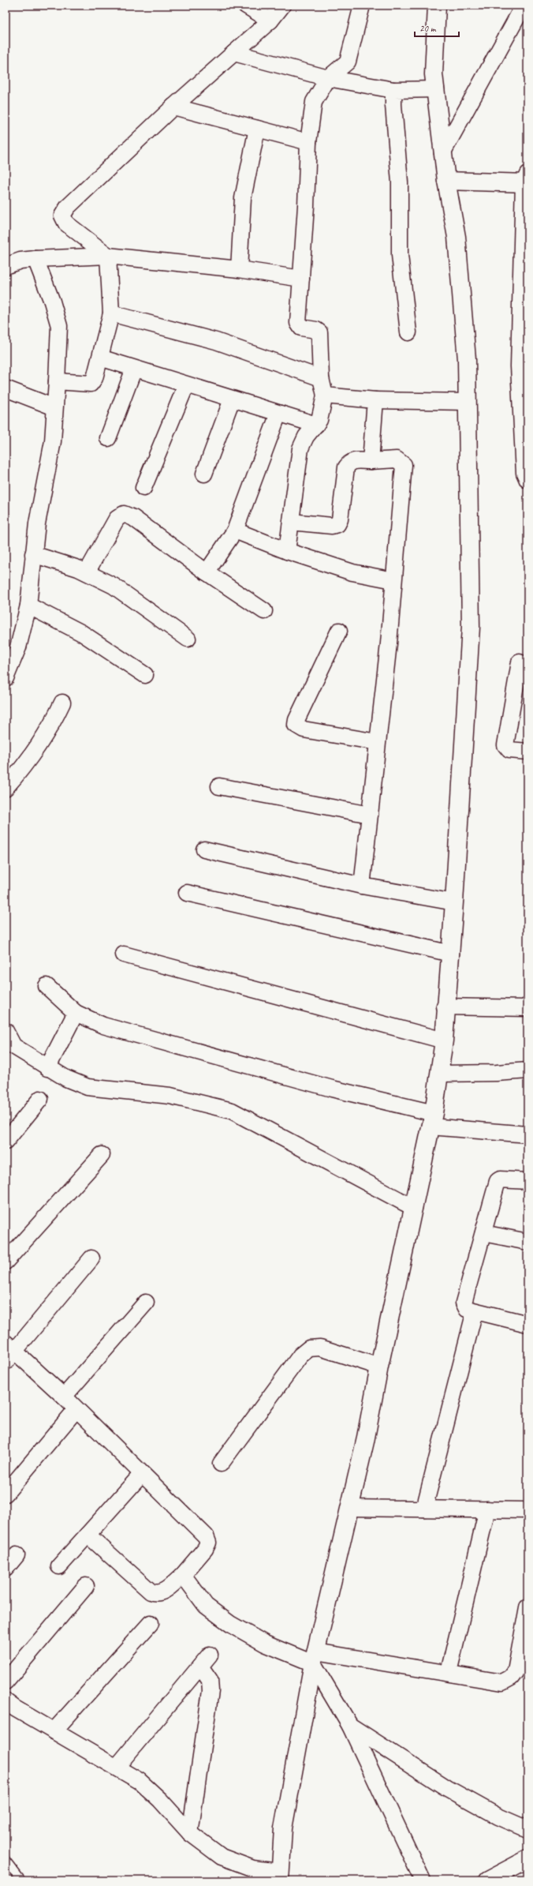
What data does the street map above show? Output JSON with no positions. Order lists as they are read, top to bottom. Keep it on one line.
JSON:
{"scale_bar":"20 m"}
